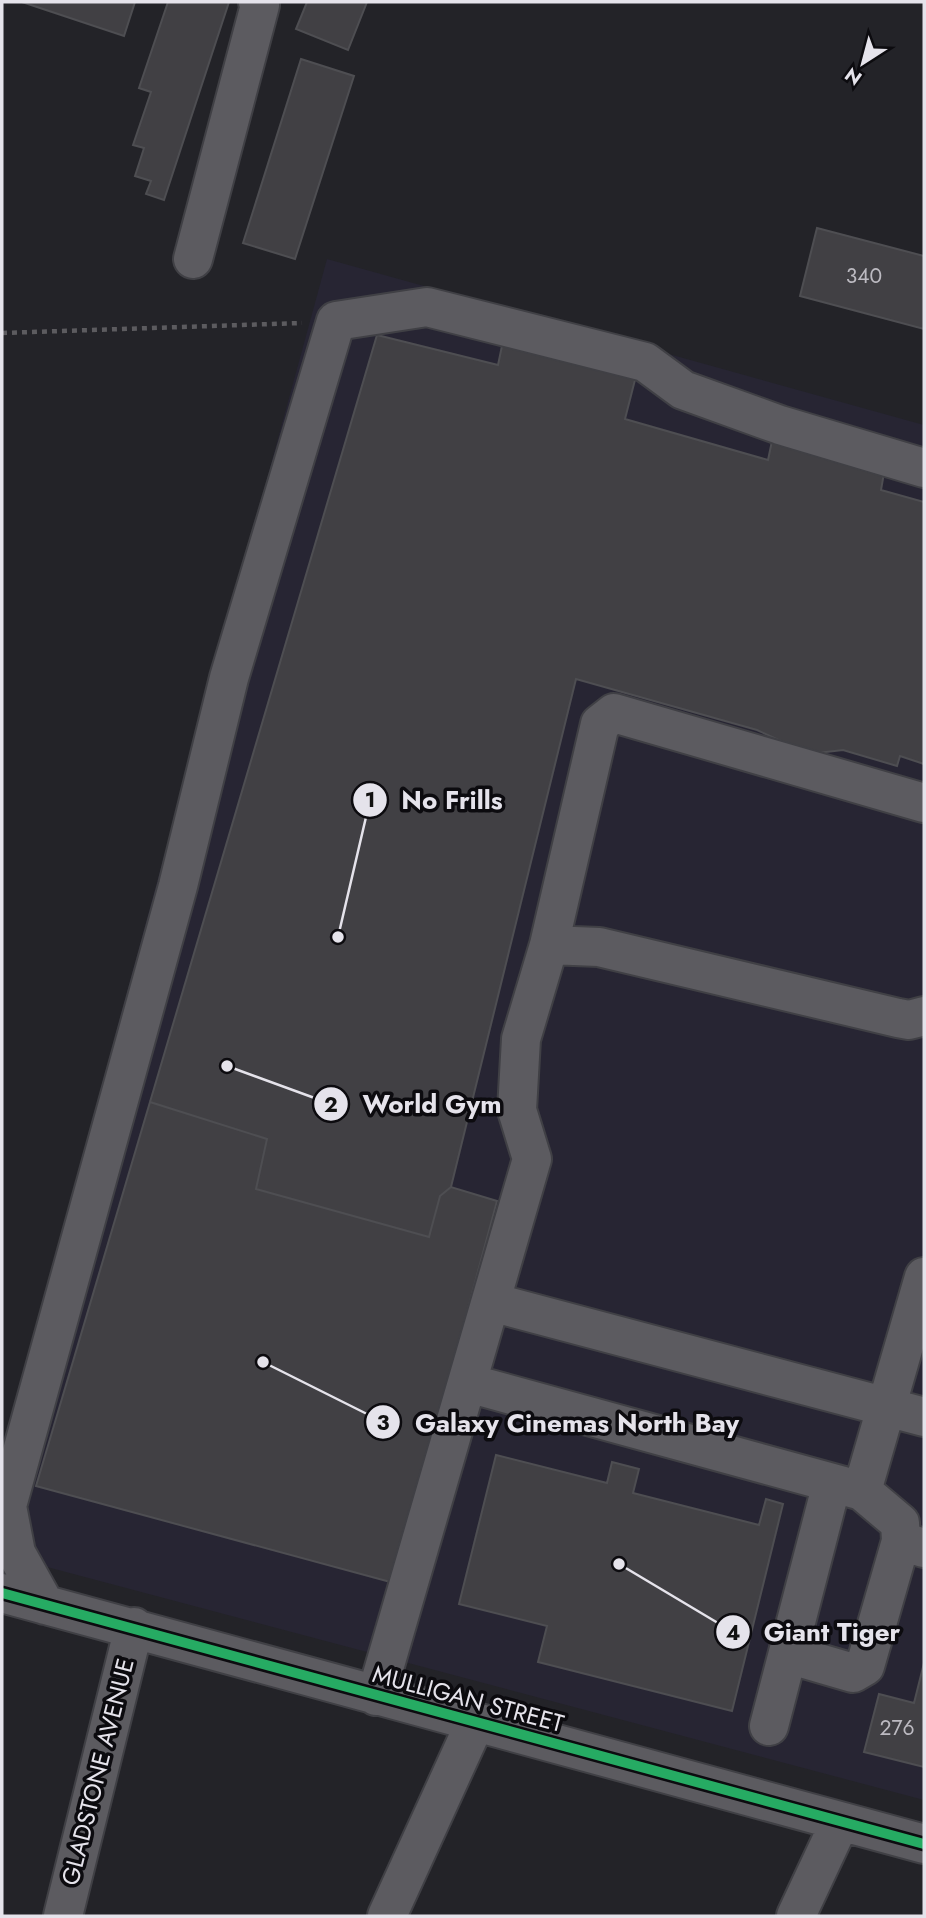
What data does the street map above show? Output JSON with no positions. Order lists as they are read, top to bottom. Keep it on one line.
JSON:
{"streets":{"street":["MULLIGAN STREET","GLADSTONE AVENUE"]},"crossings":[["MULLIGAN STREET","GLADSTONE AVENUE"]],"places":["No Frills","World Gym","Galaxy Cinemas North Bay","Giant Tiger"],"house_numbers":["340","276"],"north":"bottom left"}
